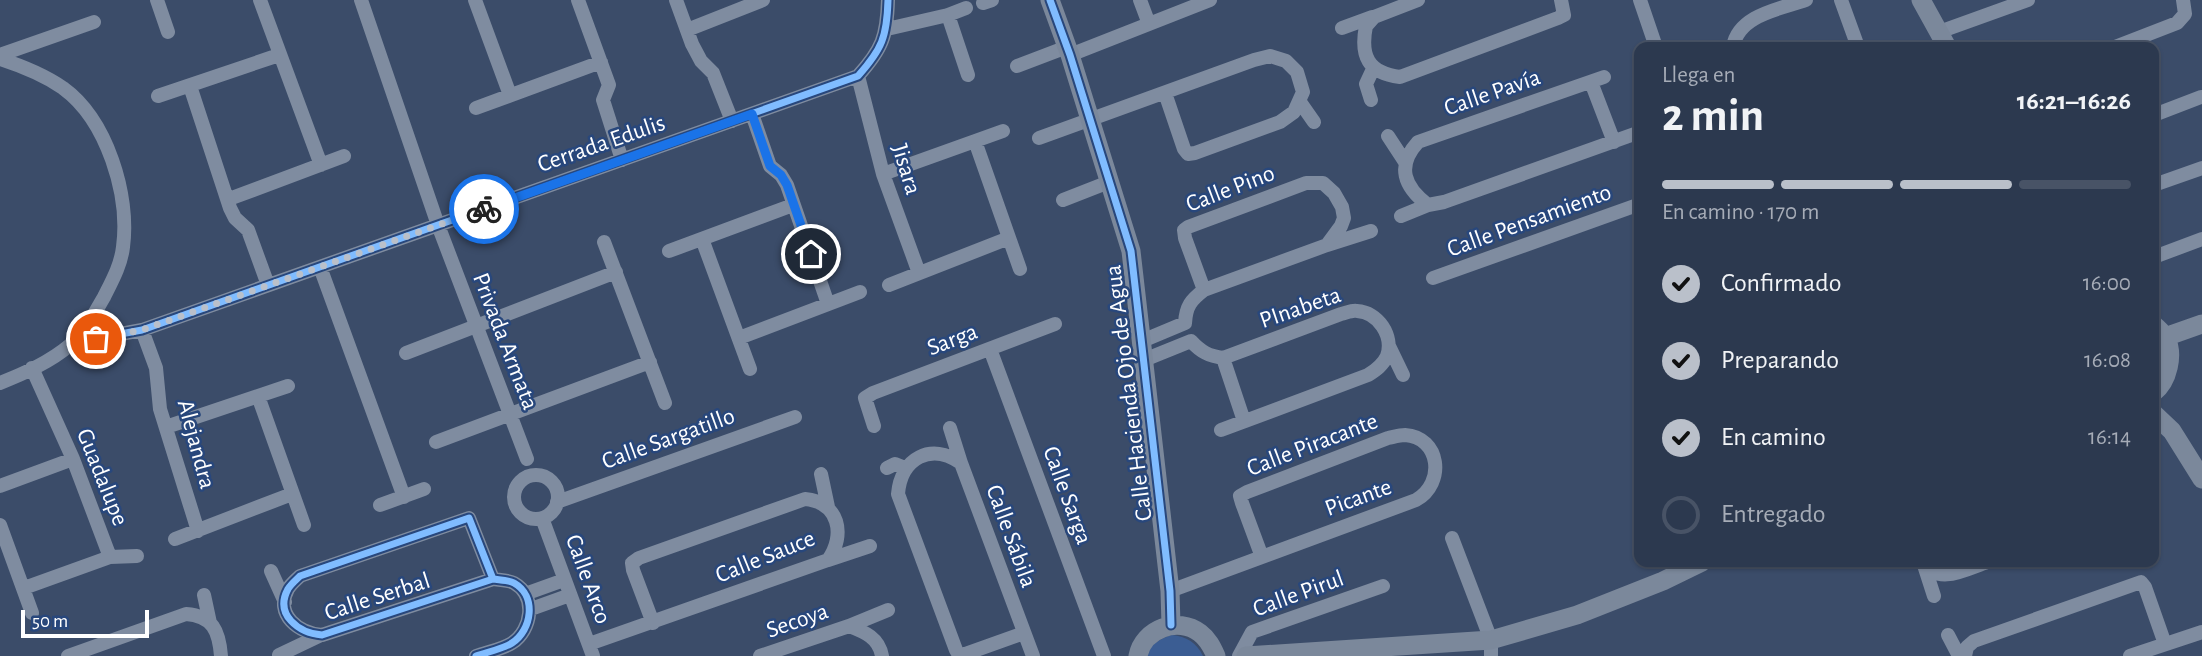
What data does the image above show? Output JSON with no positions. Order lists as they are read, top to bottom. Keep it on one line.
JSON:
{"streets":{"street":["Calle Pavía","Cerrada Edulis","Jisara","Calle Pino","Calle Pensamiento","PInabeta","Sarga","Privada Armata","Calle Hacienda Ojo de Agua","Calle Sargatillo","Alejandra","Calle Piracante","Guadalupe","Calle Sarga","Picante","Calle Sábila","Calle Sauce","Calle Arco","Calle Pirul","Calle Serbal","Secoya"]},"crossings":[["Cerrada Edulis","Jisara"],["Cerrada Edulis","Privada Armata"],["Cerrada Edulis","Alejandra"],["Sarga","Calle Sarga"],["Calle Sargatillo","Calle Arco"],["Calle Piracante","Picante"],["Calle Sauce","Calle Arco"]],"scale_bar":"50 m","page":{"heading":["2 min","Llega en","16:21–16:26"],"bar":"En camino · 170 m","list":[["Confirmado","16:00"],["Preparando","16:08"],["En camino","16:14"],"Entregado"],"scale":"50 m"}}
